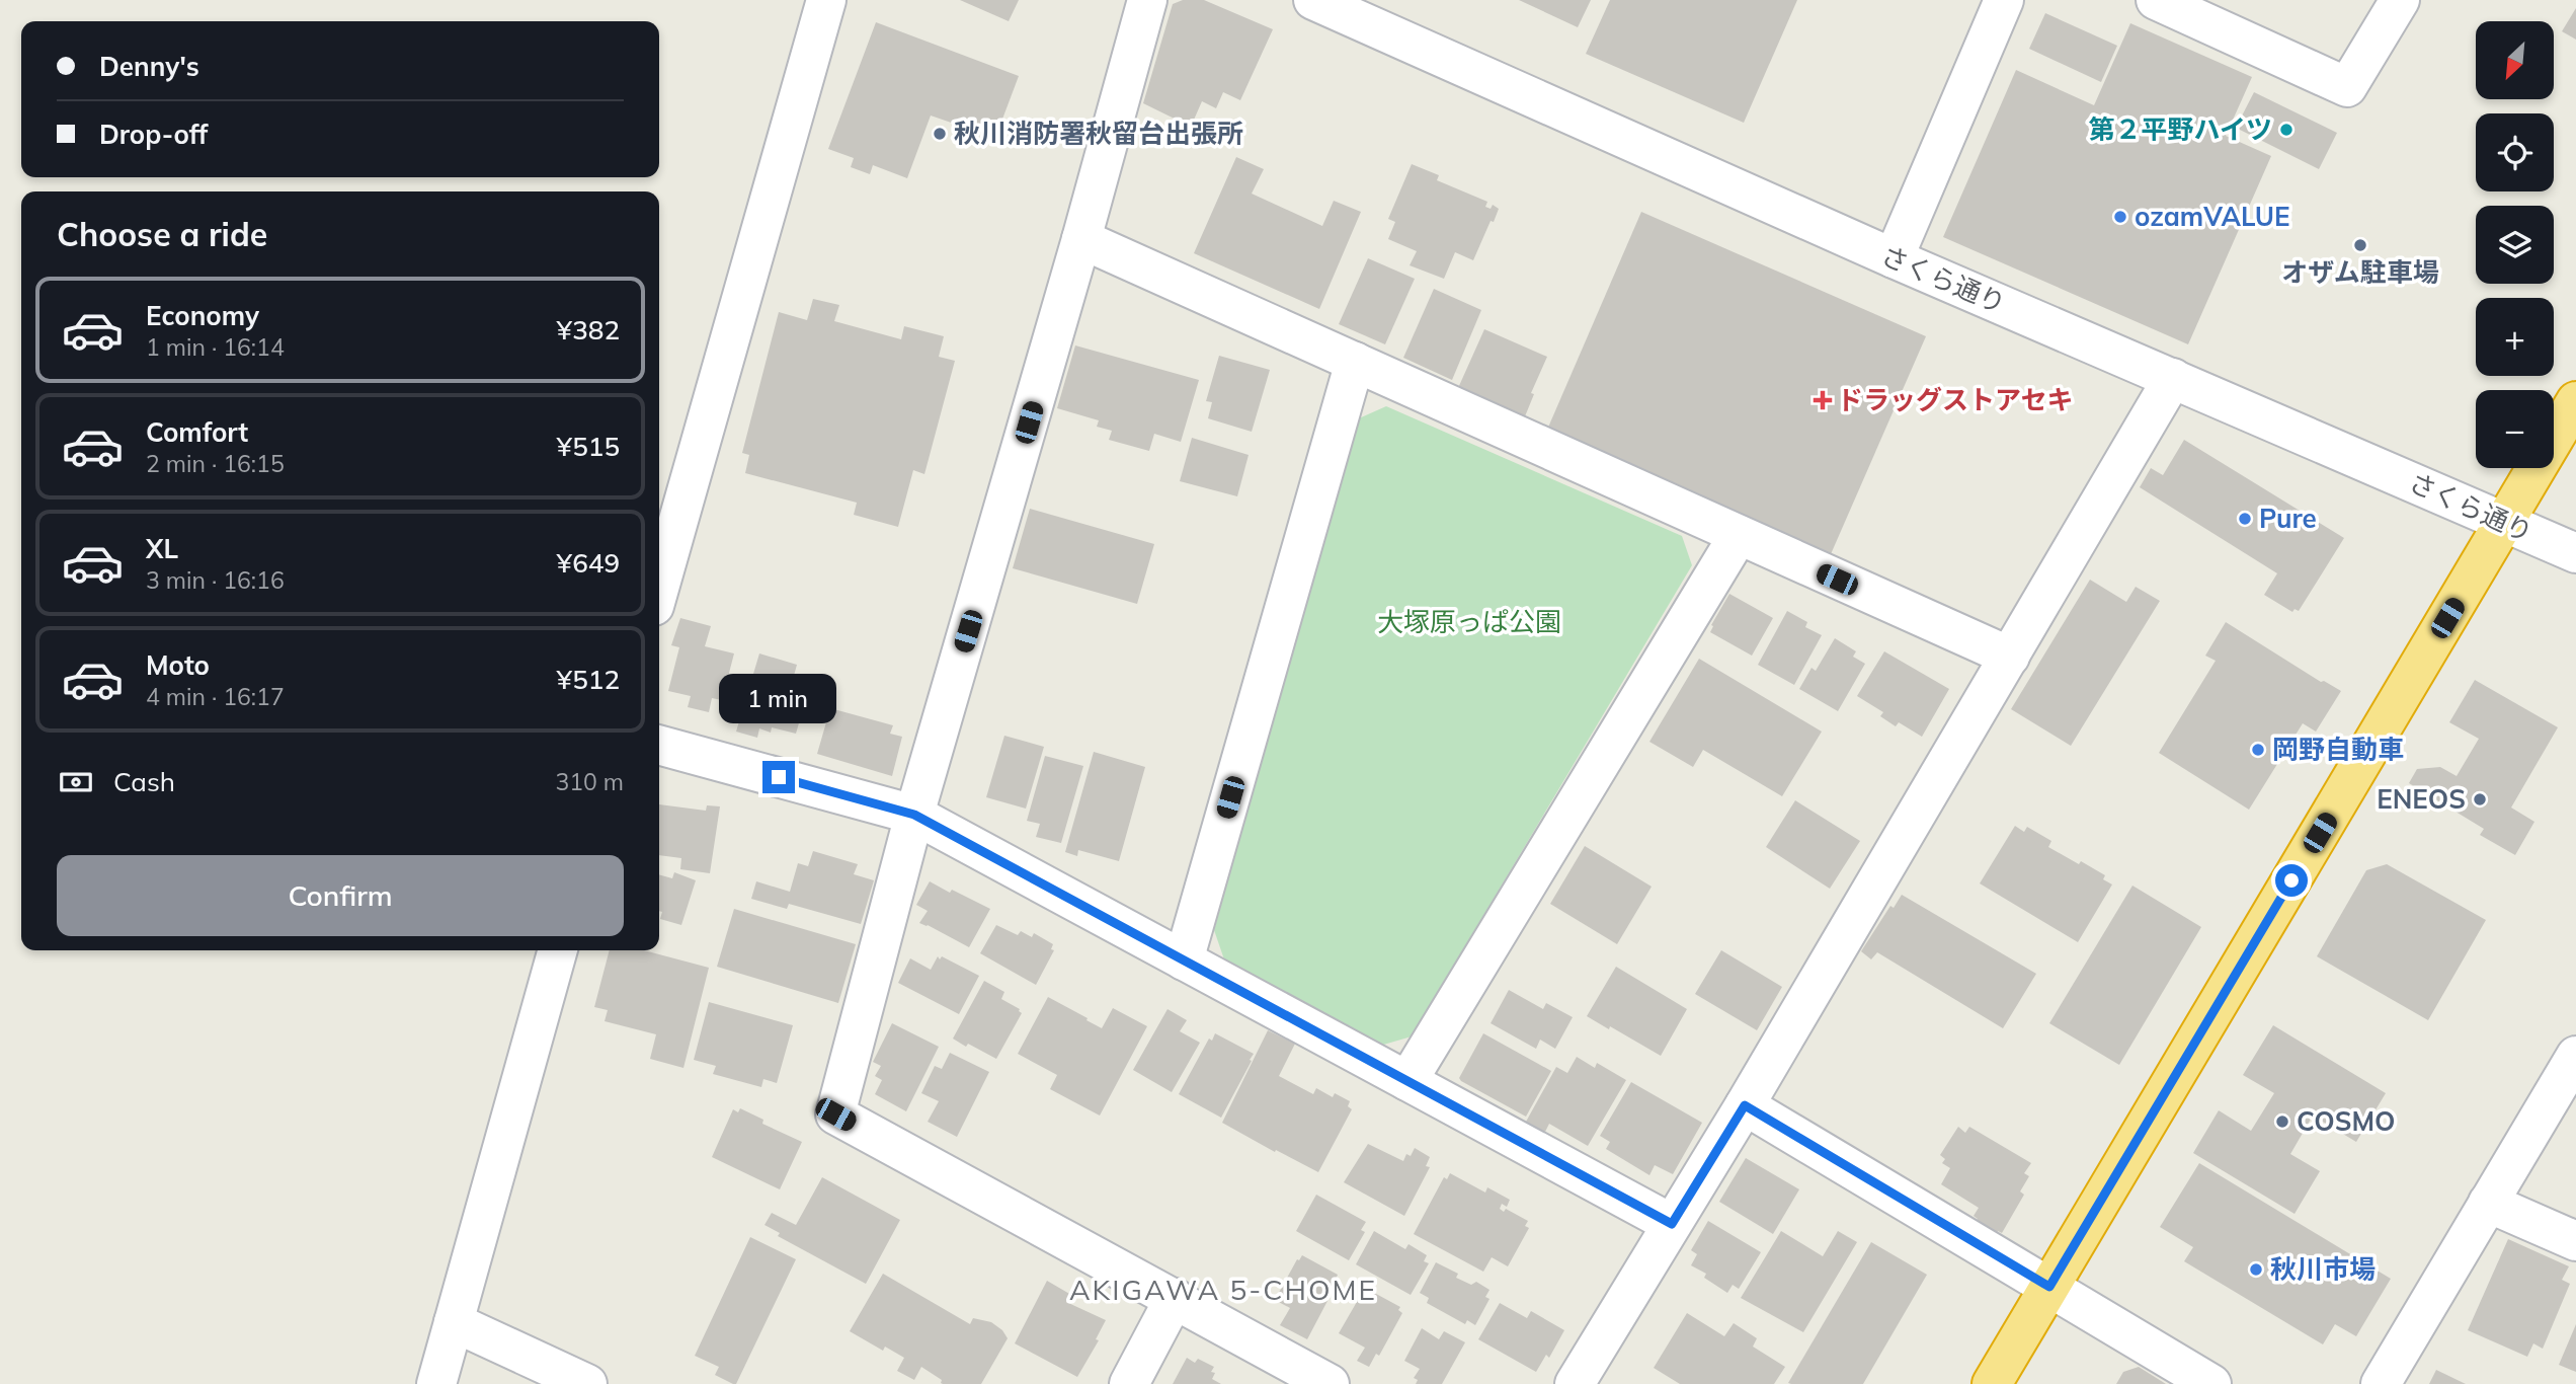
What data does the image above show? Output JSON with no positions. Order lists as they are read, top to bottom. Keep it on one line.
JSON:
{"streets":{"street":["さくら通り"]},"districts":["AKIGAWA 5-CHOME"],"parks":["大塚原っぱ公園"],"places":{"other":["第２平野ハイツ","秋川消防署秋留台出張所","ozamVALUE","オザム駐車場","Pure","岡野自動車","ENEOS","COSMO","秋川市場"],"health":["ドラッグストアセキ"]},"north":"bottom left","page":{"map_buttons":["+","−"],"banner":["Denny's","Drop-off"],"heading":"Choose a ride","list":[{"name":"Economy","note":"1 min · 16:14","value":"¥382"},{"name":"Comfort","note":"2 min · 16:15","value":"¥515"},{"name":"XL","note":"3 min · 16:16","value":"¥649"},{"name":"Moto","note":"4 min · 16:17","value":"¥512"}],"bubble":"1 min","pay":["Cash","310 m"],"buttons":"Confirm"}}
